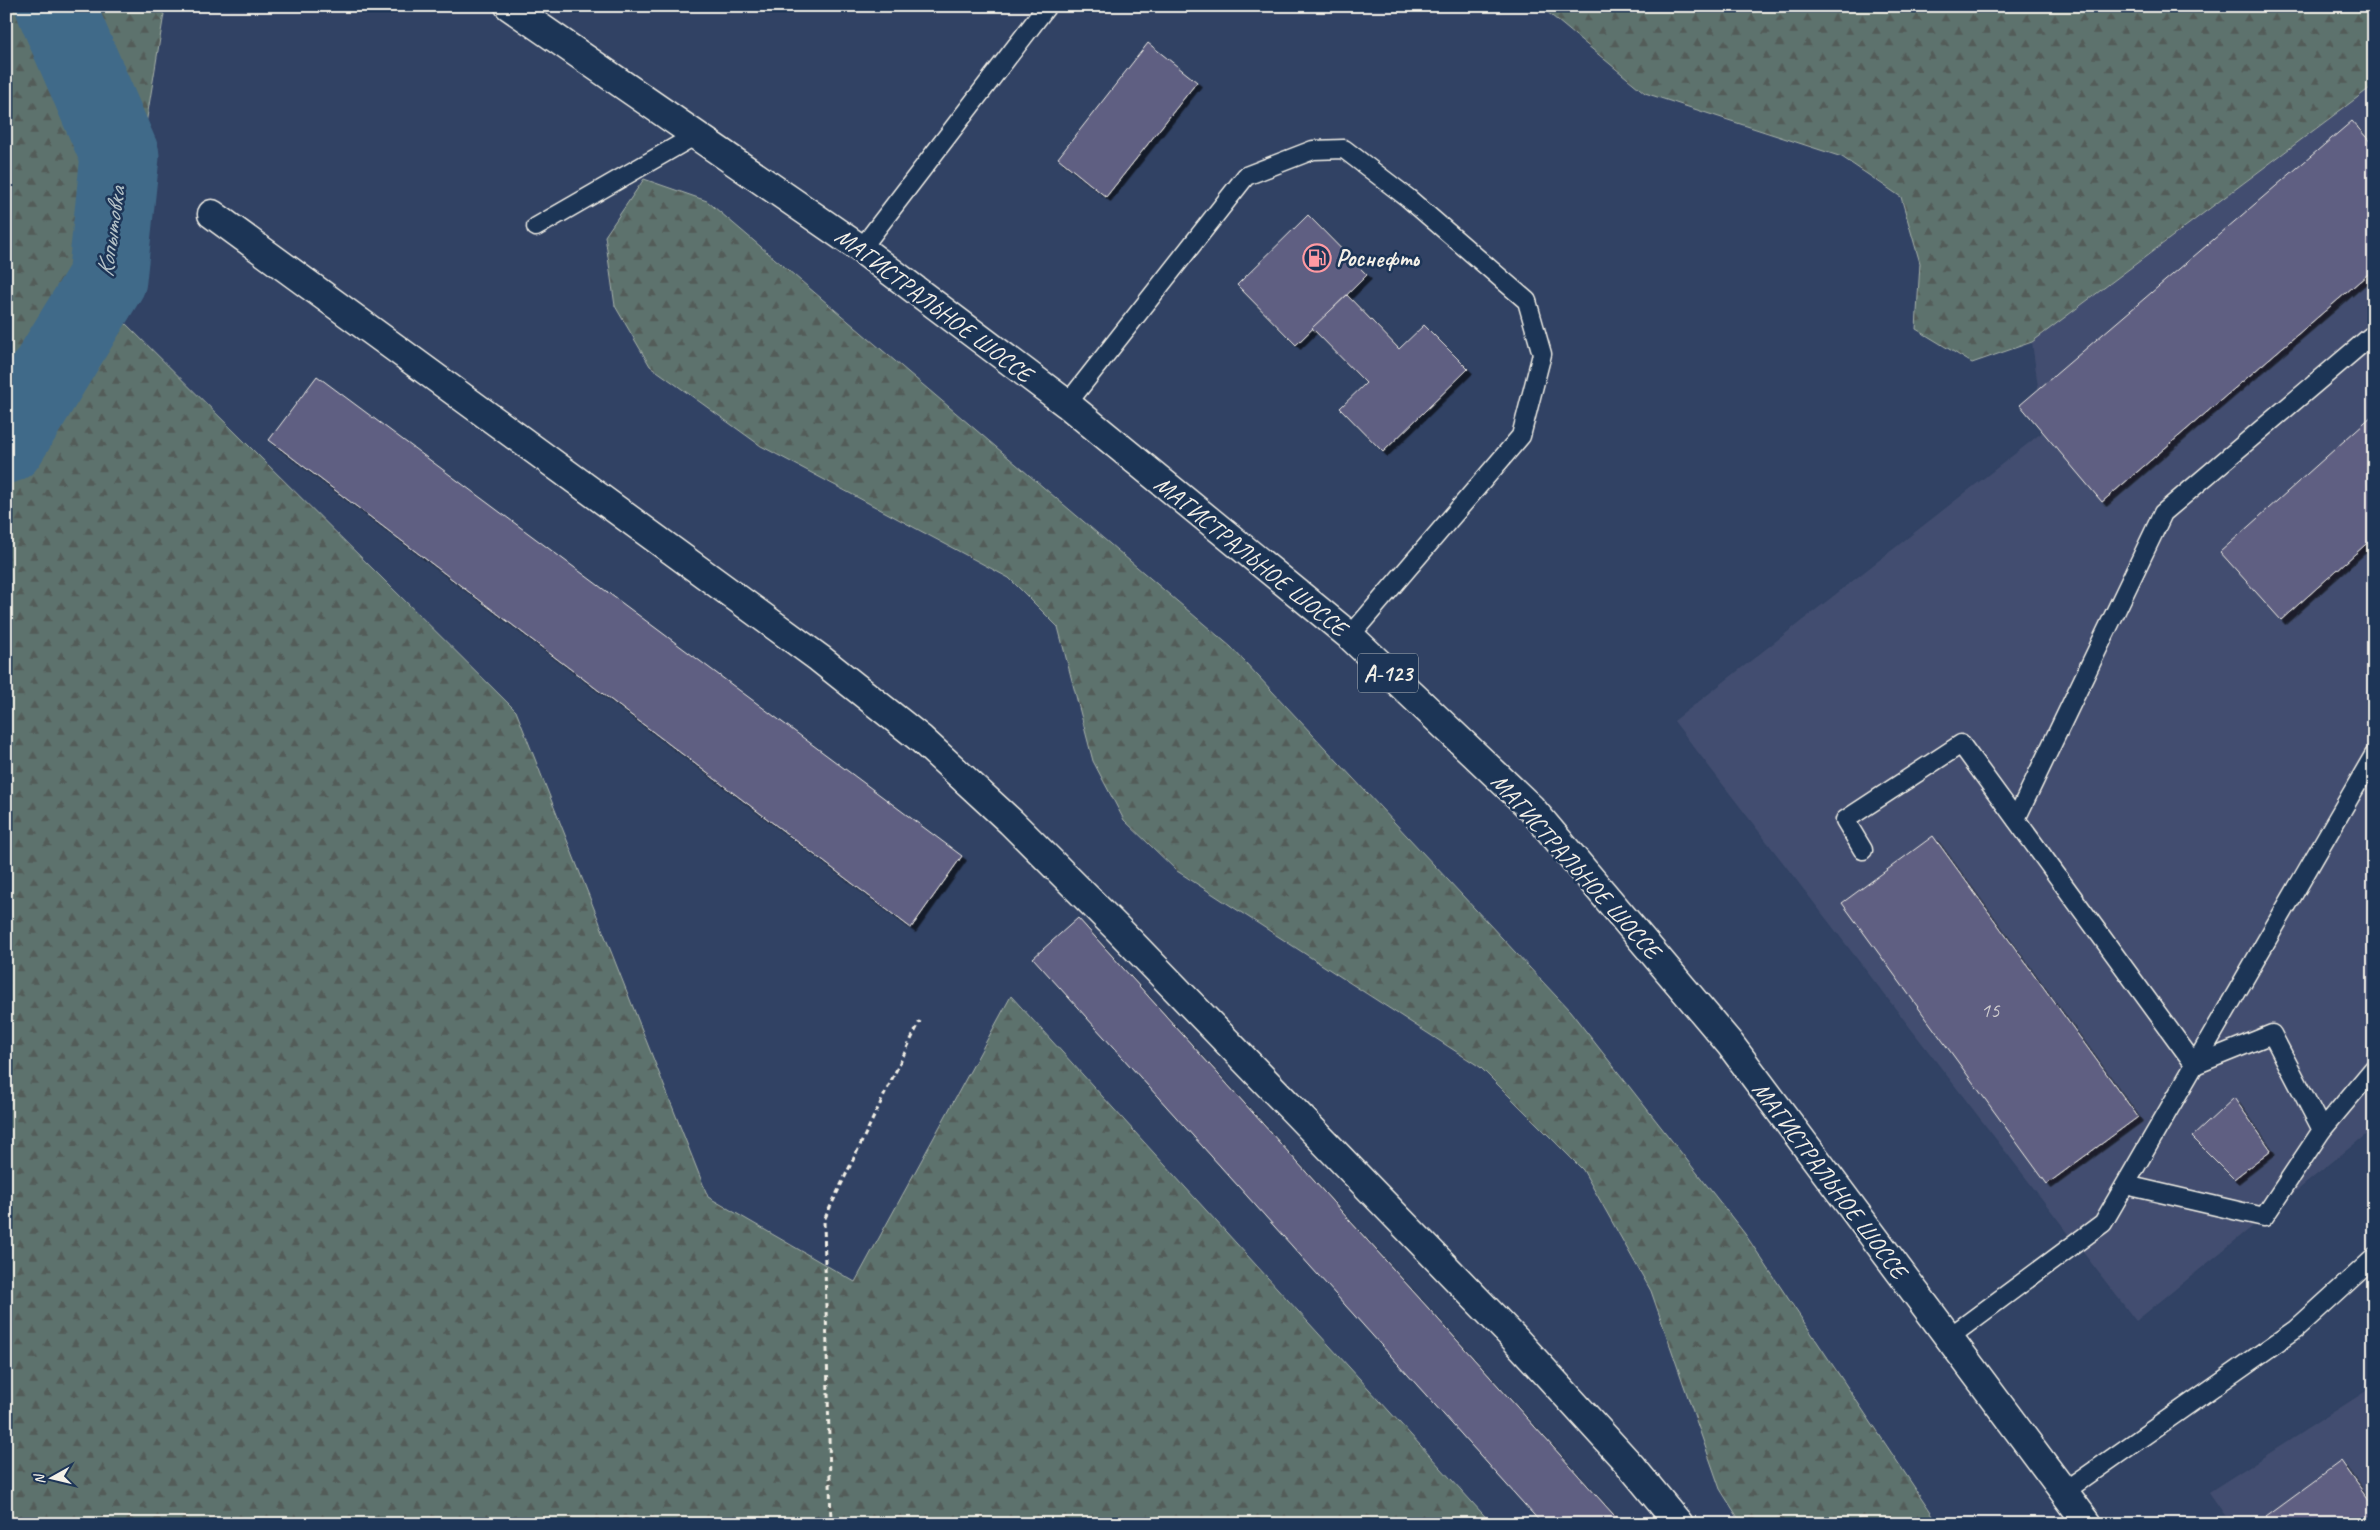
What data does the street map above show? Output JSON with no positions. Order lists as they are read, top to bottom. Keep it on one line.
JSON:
{"streets":{"main road":["МАГИСТРАЛЬНОЕ ШОССЕ","А-123"]},"water":["Копытовка"],"places":{"fuel station":["Роснефть"]},"house_numbers":["15"],"north":"left"}
